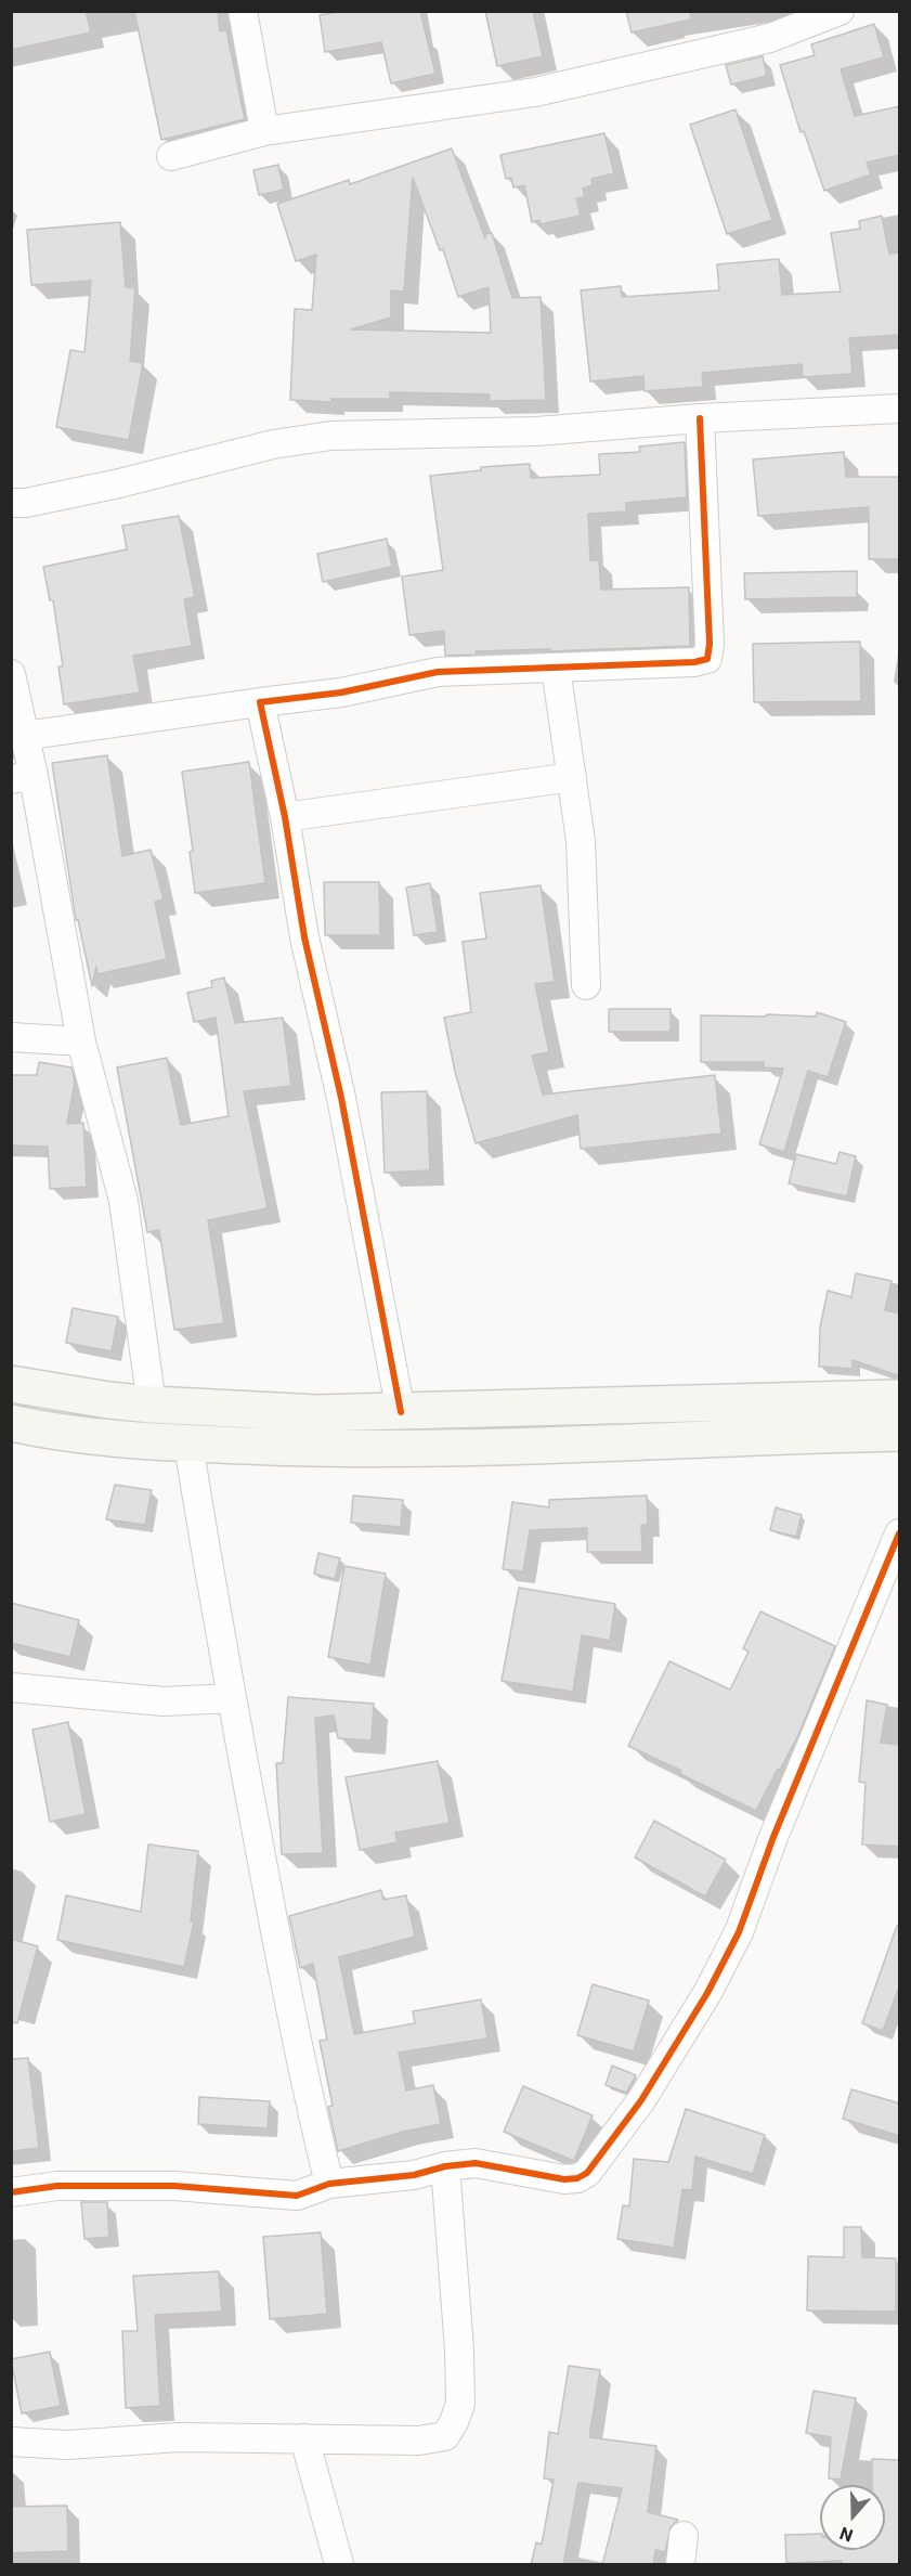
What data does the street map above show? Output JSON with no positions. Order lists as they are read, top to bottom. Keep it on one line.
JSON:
{"north":"bottom"}
